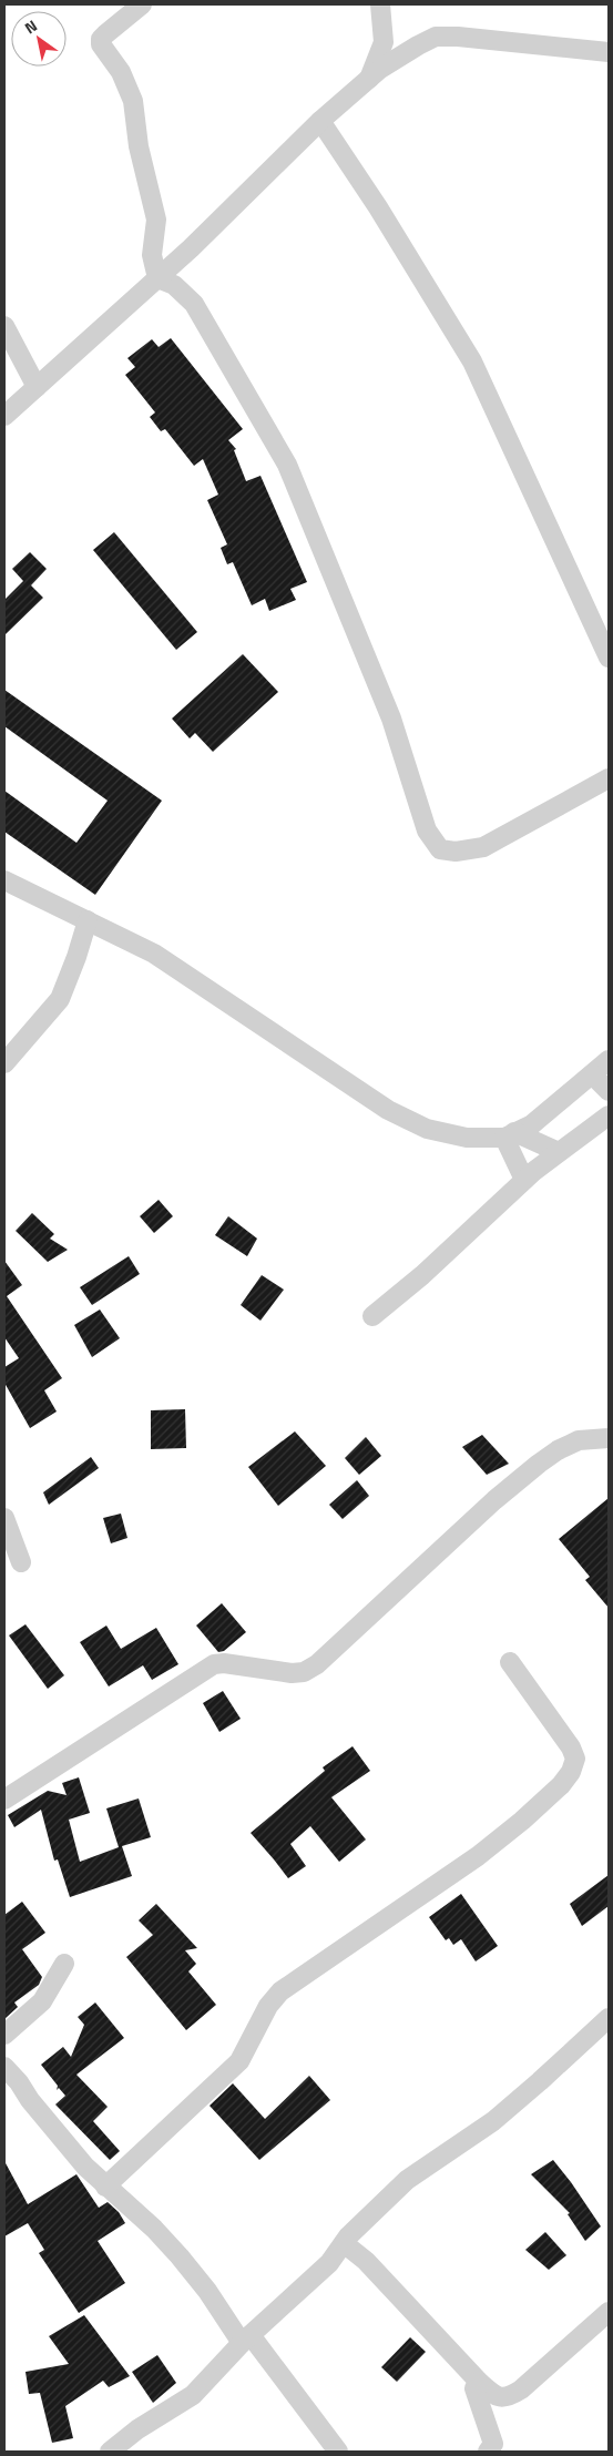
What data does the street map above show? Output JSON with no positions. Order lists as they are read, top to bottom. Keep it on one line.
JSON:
{"north":"top left"}
